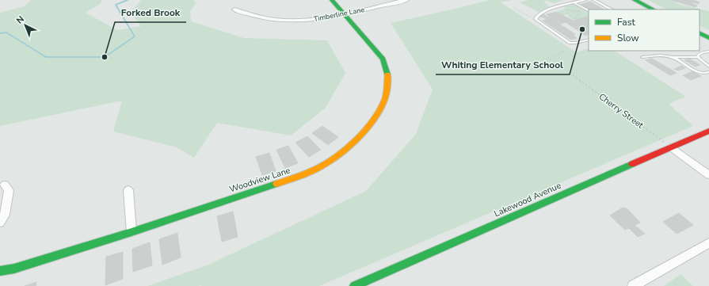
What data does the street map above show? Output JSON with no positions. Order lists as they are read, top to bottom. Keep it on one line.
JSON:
{"streets":{"street":["Timberline Lane","Woodview Lane","Lakewood Avenue"],"path":["Cherry Street"]},"crossings":[["Timberline Lane","Woodview Lane"],["Cherry Street","Lakewood Avenue"]],"places":["Whiting Elementary School","Forked Brook"],"legend":["Fast","Slow"],"north":"top left"}
